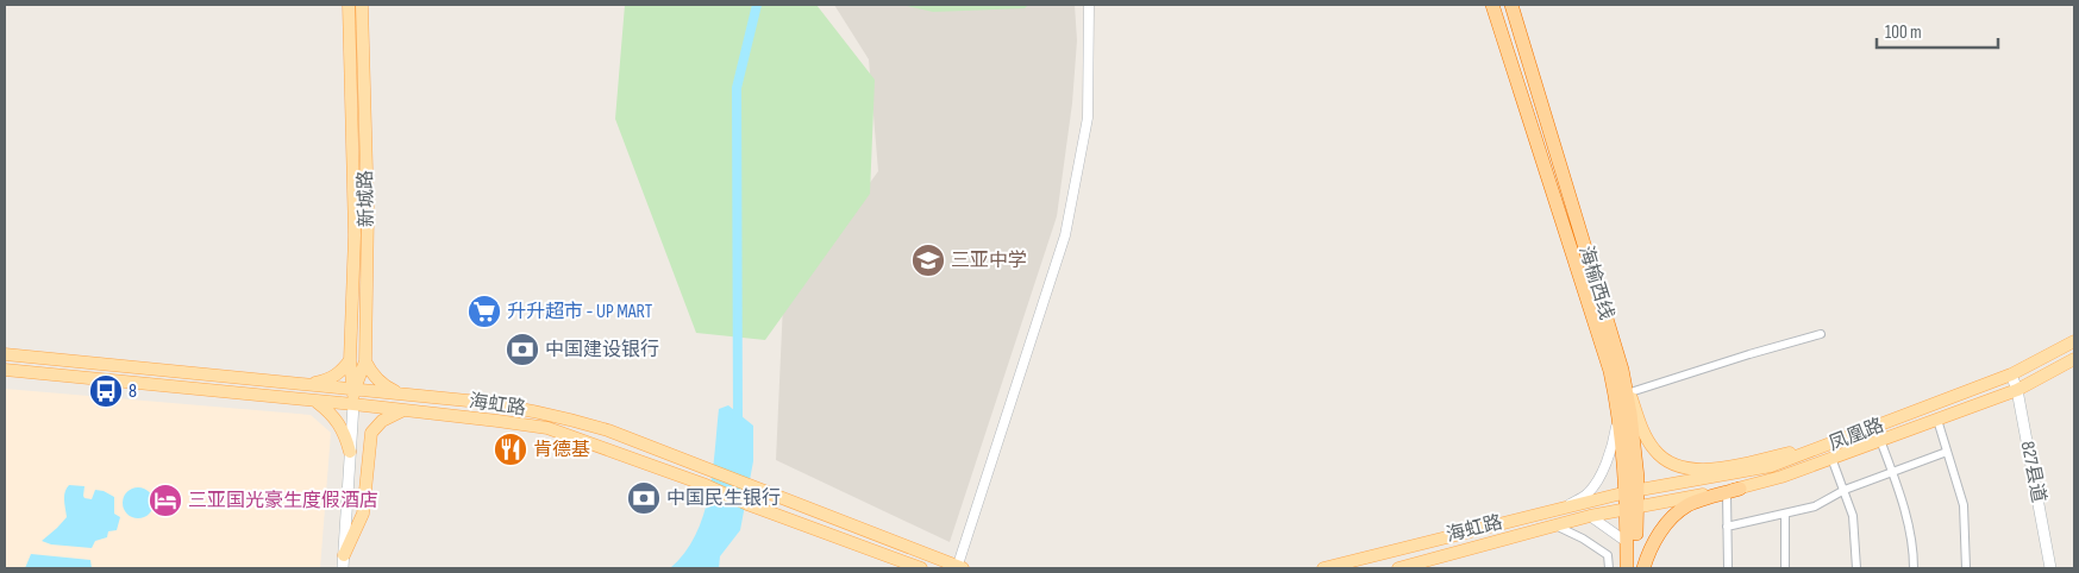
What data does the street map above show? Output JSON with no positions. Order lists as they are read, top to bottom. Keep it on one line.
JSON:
{"streets":{"highway":["海榆西线","凤凰路"],"main road":["新城路","海虹路","827县道"]},"crossings":[["新城路","海虹路"],["海榆西线","海虹路"],["海榆西线","凤凰路"],["海虹路","凤凰路"],["凤凰路","827县道"]],"places":{"school or university":["三亚中学"],"supermarket":["升升超市 - UP MART"],"bank":["中国建设银行","中国民生银行"],"bus stop":["8"],"restaurant":["肯德基"],"hotel":["三亚国光豪生度假酒店"]},"scale_bar":"100 m"}
